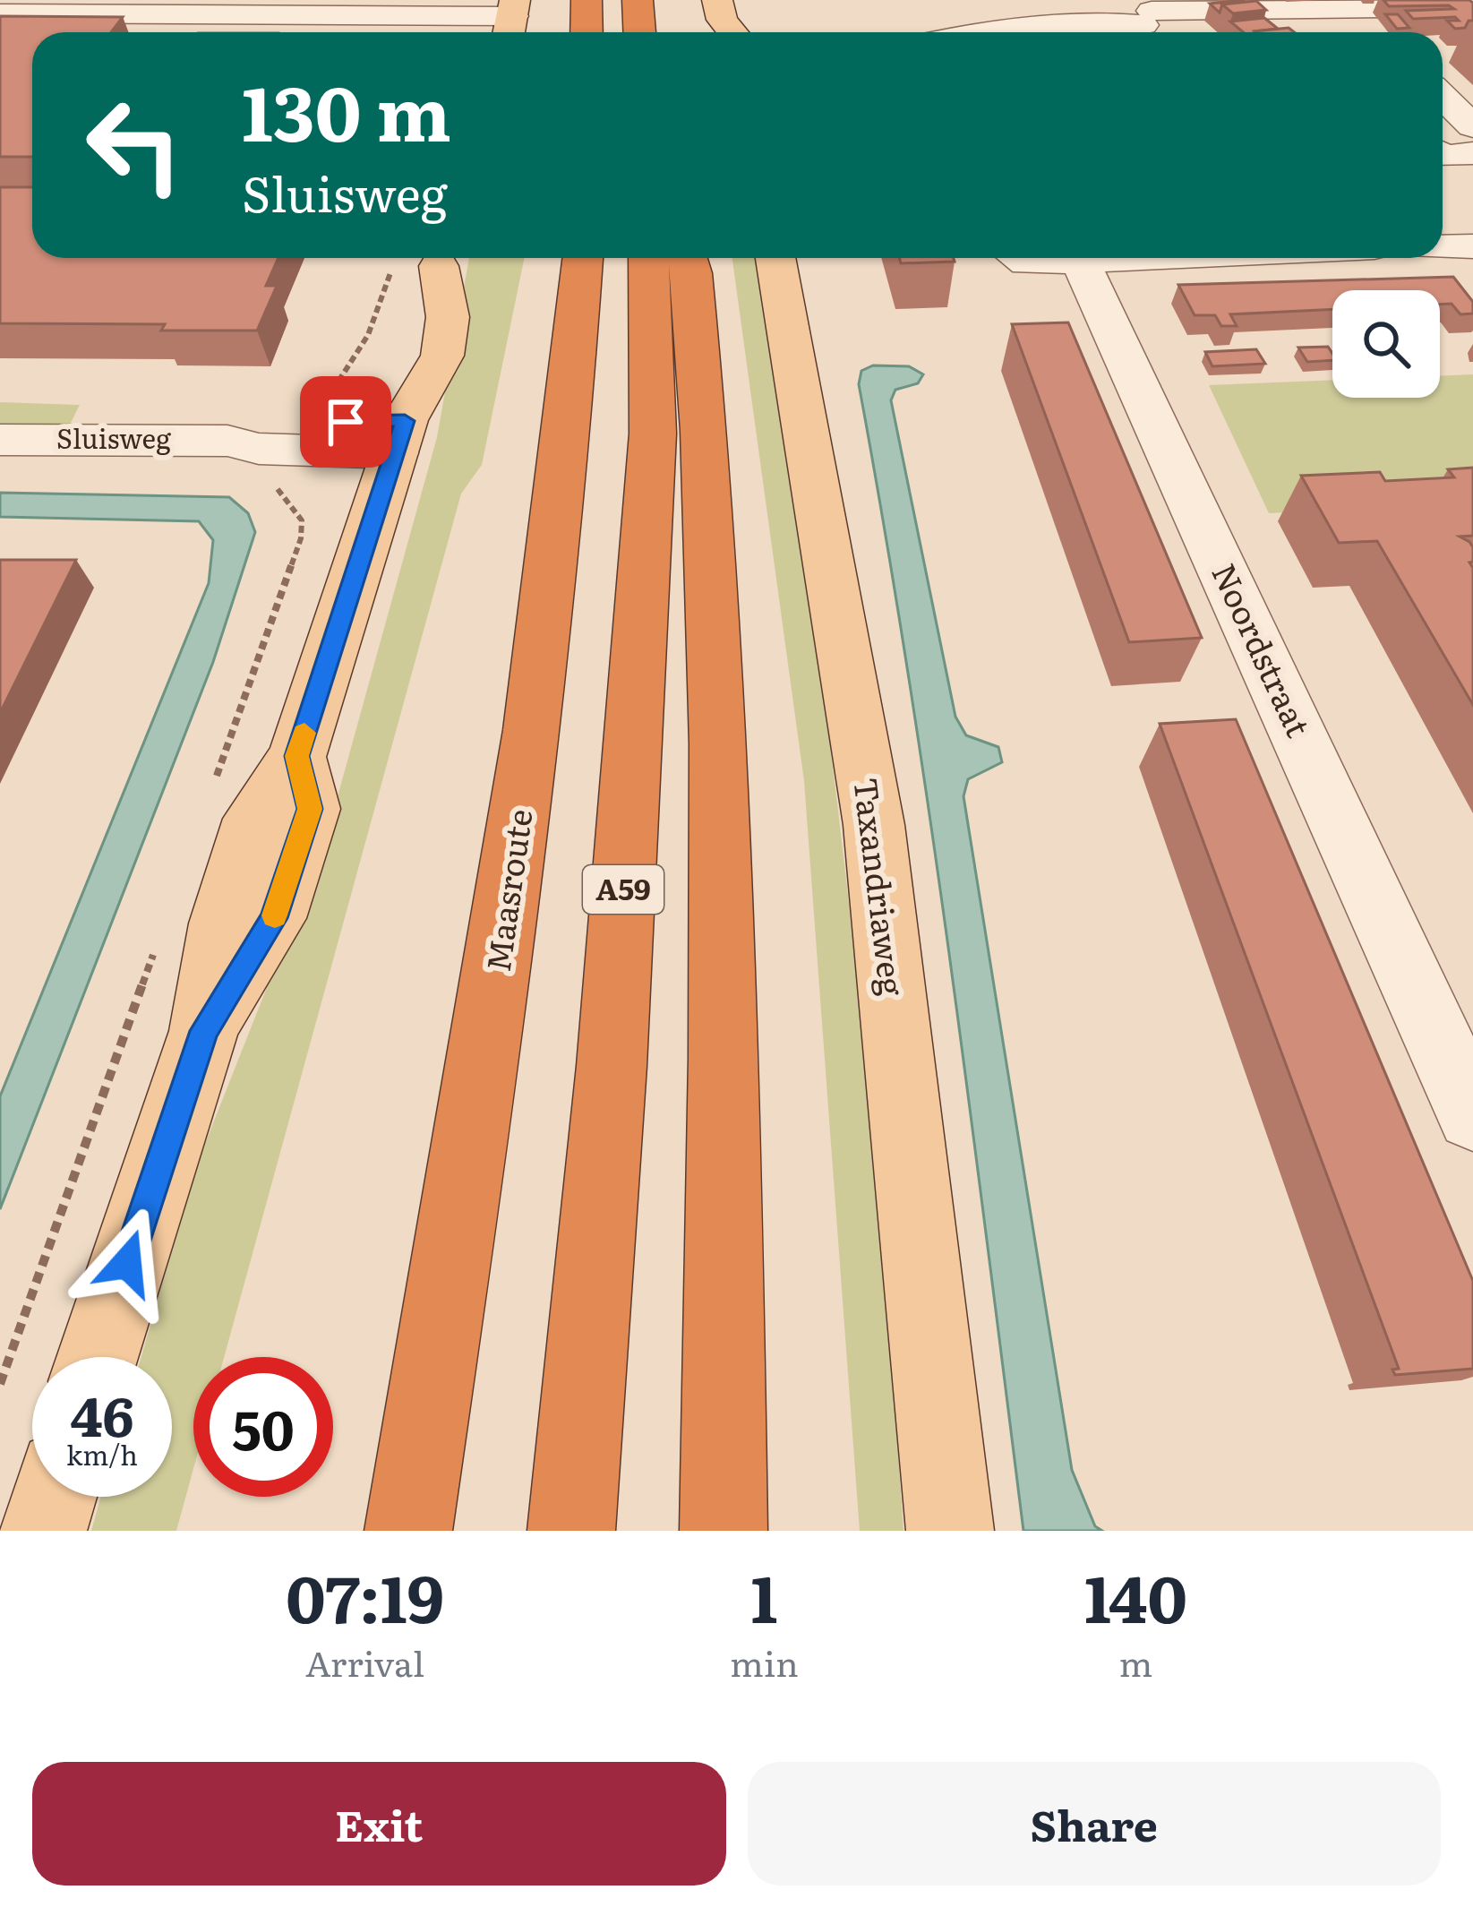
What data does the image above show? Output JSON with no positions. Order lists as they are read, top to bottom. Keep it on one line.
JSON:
{"streets":{"highway":["A59","Maasroute"],"main road":["Taxandriaweg"],"street":["Sluisweg","Noordstraat"]},"page":{"turn":["130 m","Sluisweg"],"speed":"46 km/h","limit":"50","eta":["07:19","Arrival","1","min","140","m"],"buttons":["Exit","Share"]}}
